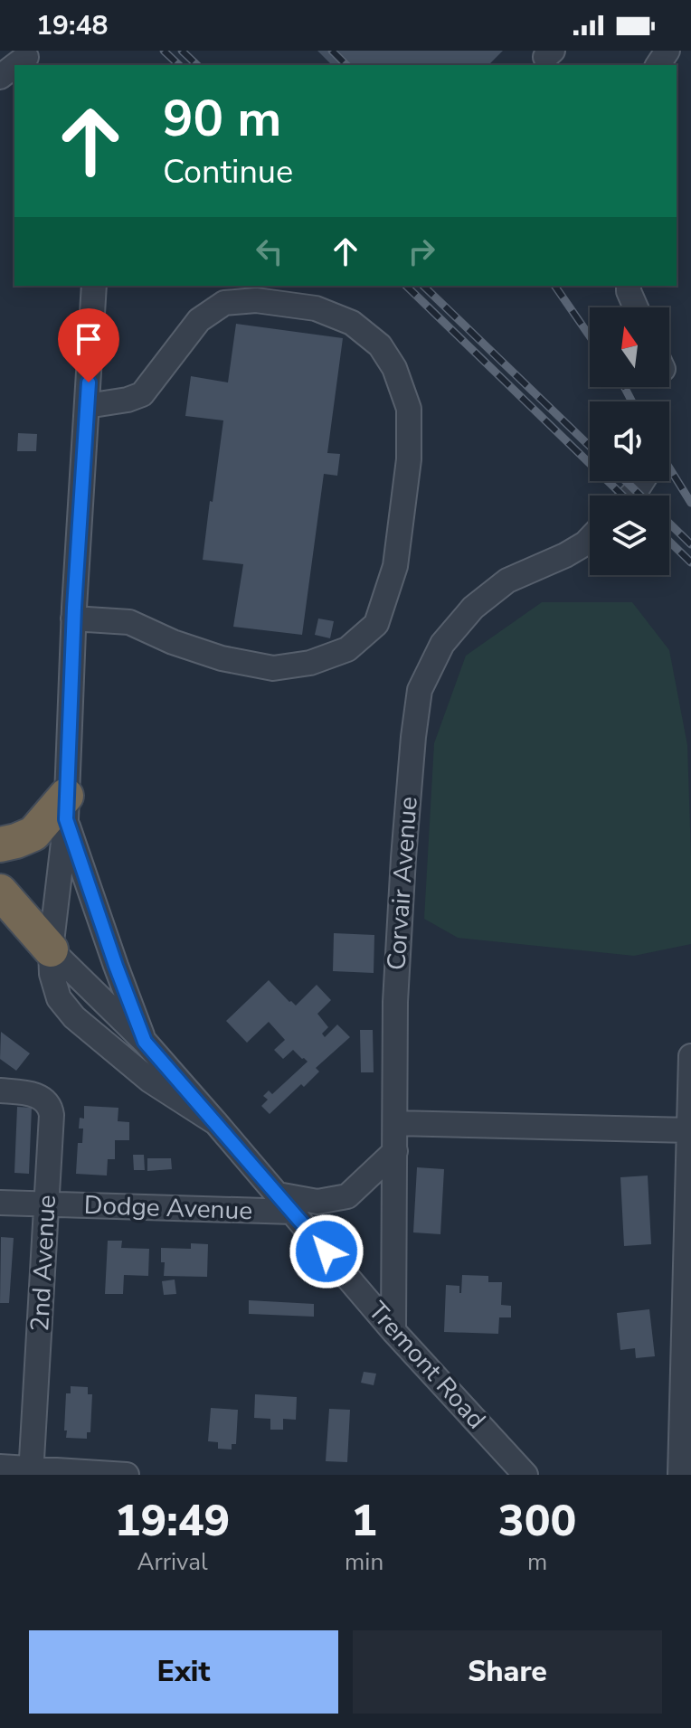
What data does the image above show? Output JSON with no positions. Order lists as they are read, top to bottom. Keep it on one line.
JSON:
{"streets":{"street":["Corvair Avenue","Dodge Avenue","2nd Avenue","Tremont Road"]},"crossings":[["Corvair Avenue","Dodge Avenue"],["Corvair Avenue","Tremont Road"],["Dodge Avenue","2nd Avenue"],["Dodge Avenue","Tremont Road"]],"north":"top","page":{"status":"19:48","turn":["90 m","Continue"],"eta":["19:49","Arrival","1","min","300","m"],"buttons":["Exit","Share"]}}
